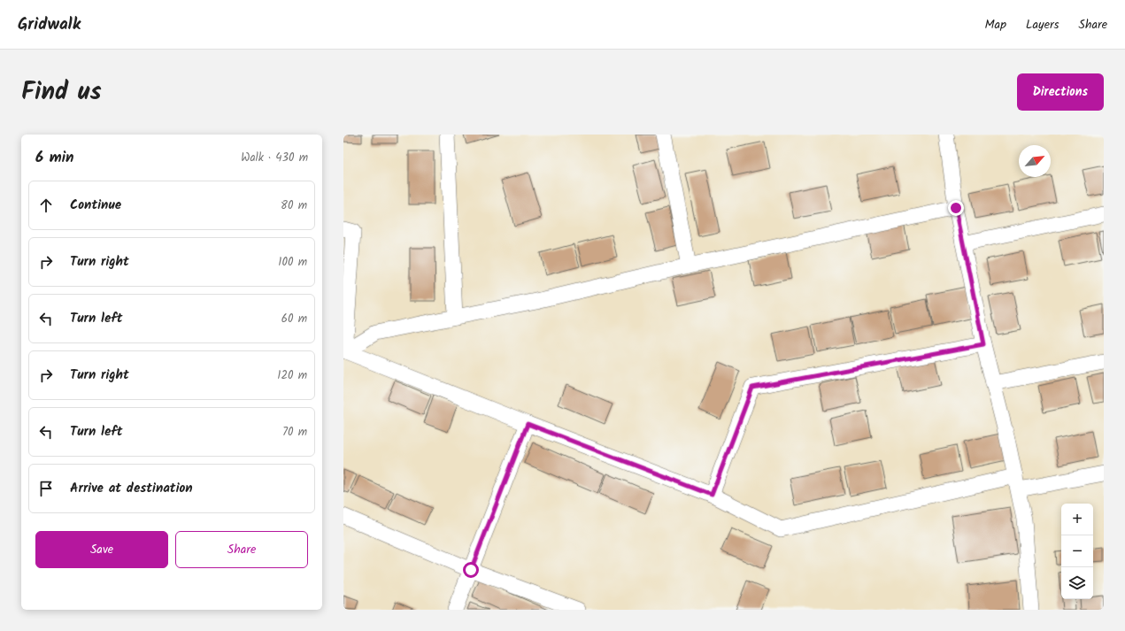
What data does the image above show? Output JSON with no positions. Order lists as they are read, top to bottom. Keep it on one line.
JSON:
{"north":"top right","page":{"header":"Gridwalk","nav":["Map","Layers","Share"],"title":"Find us","buttons":["Directions",["Save","Share"]],"heading":["6 min","Walk · 430 m"],"list":[["Continue","80 m"],["Turn right","100 m"],["Turn left","60 m"],["Turn right","120 m"],["Turn left","70 m"],"Arrive at destination"],"map_buttons":["+","−"]}}
